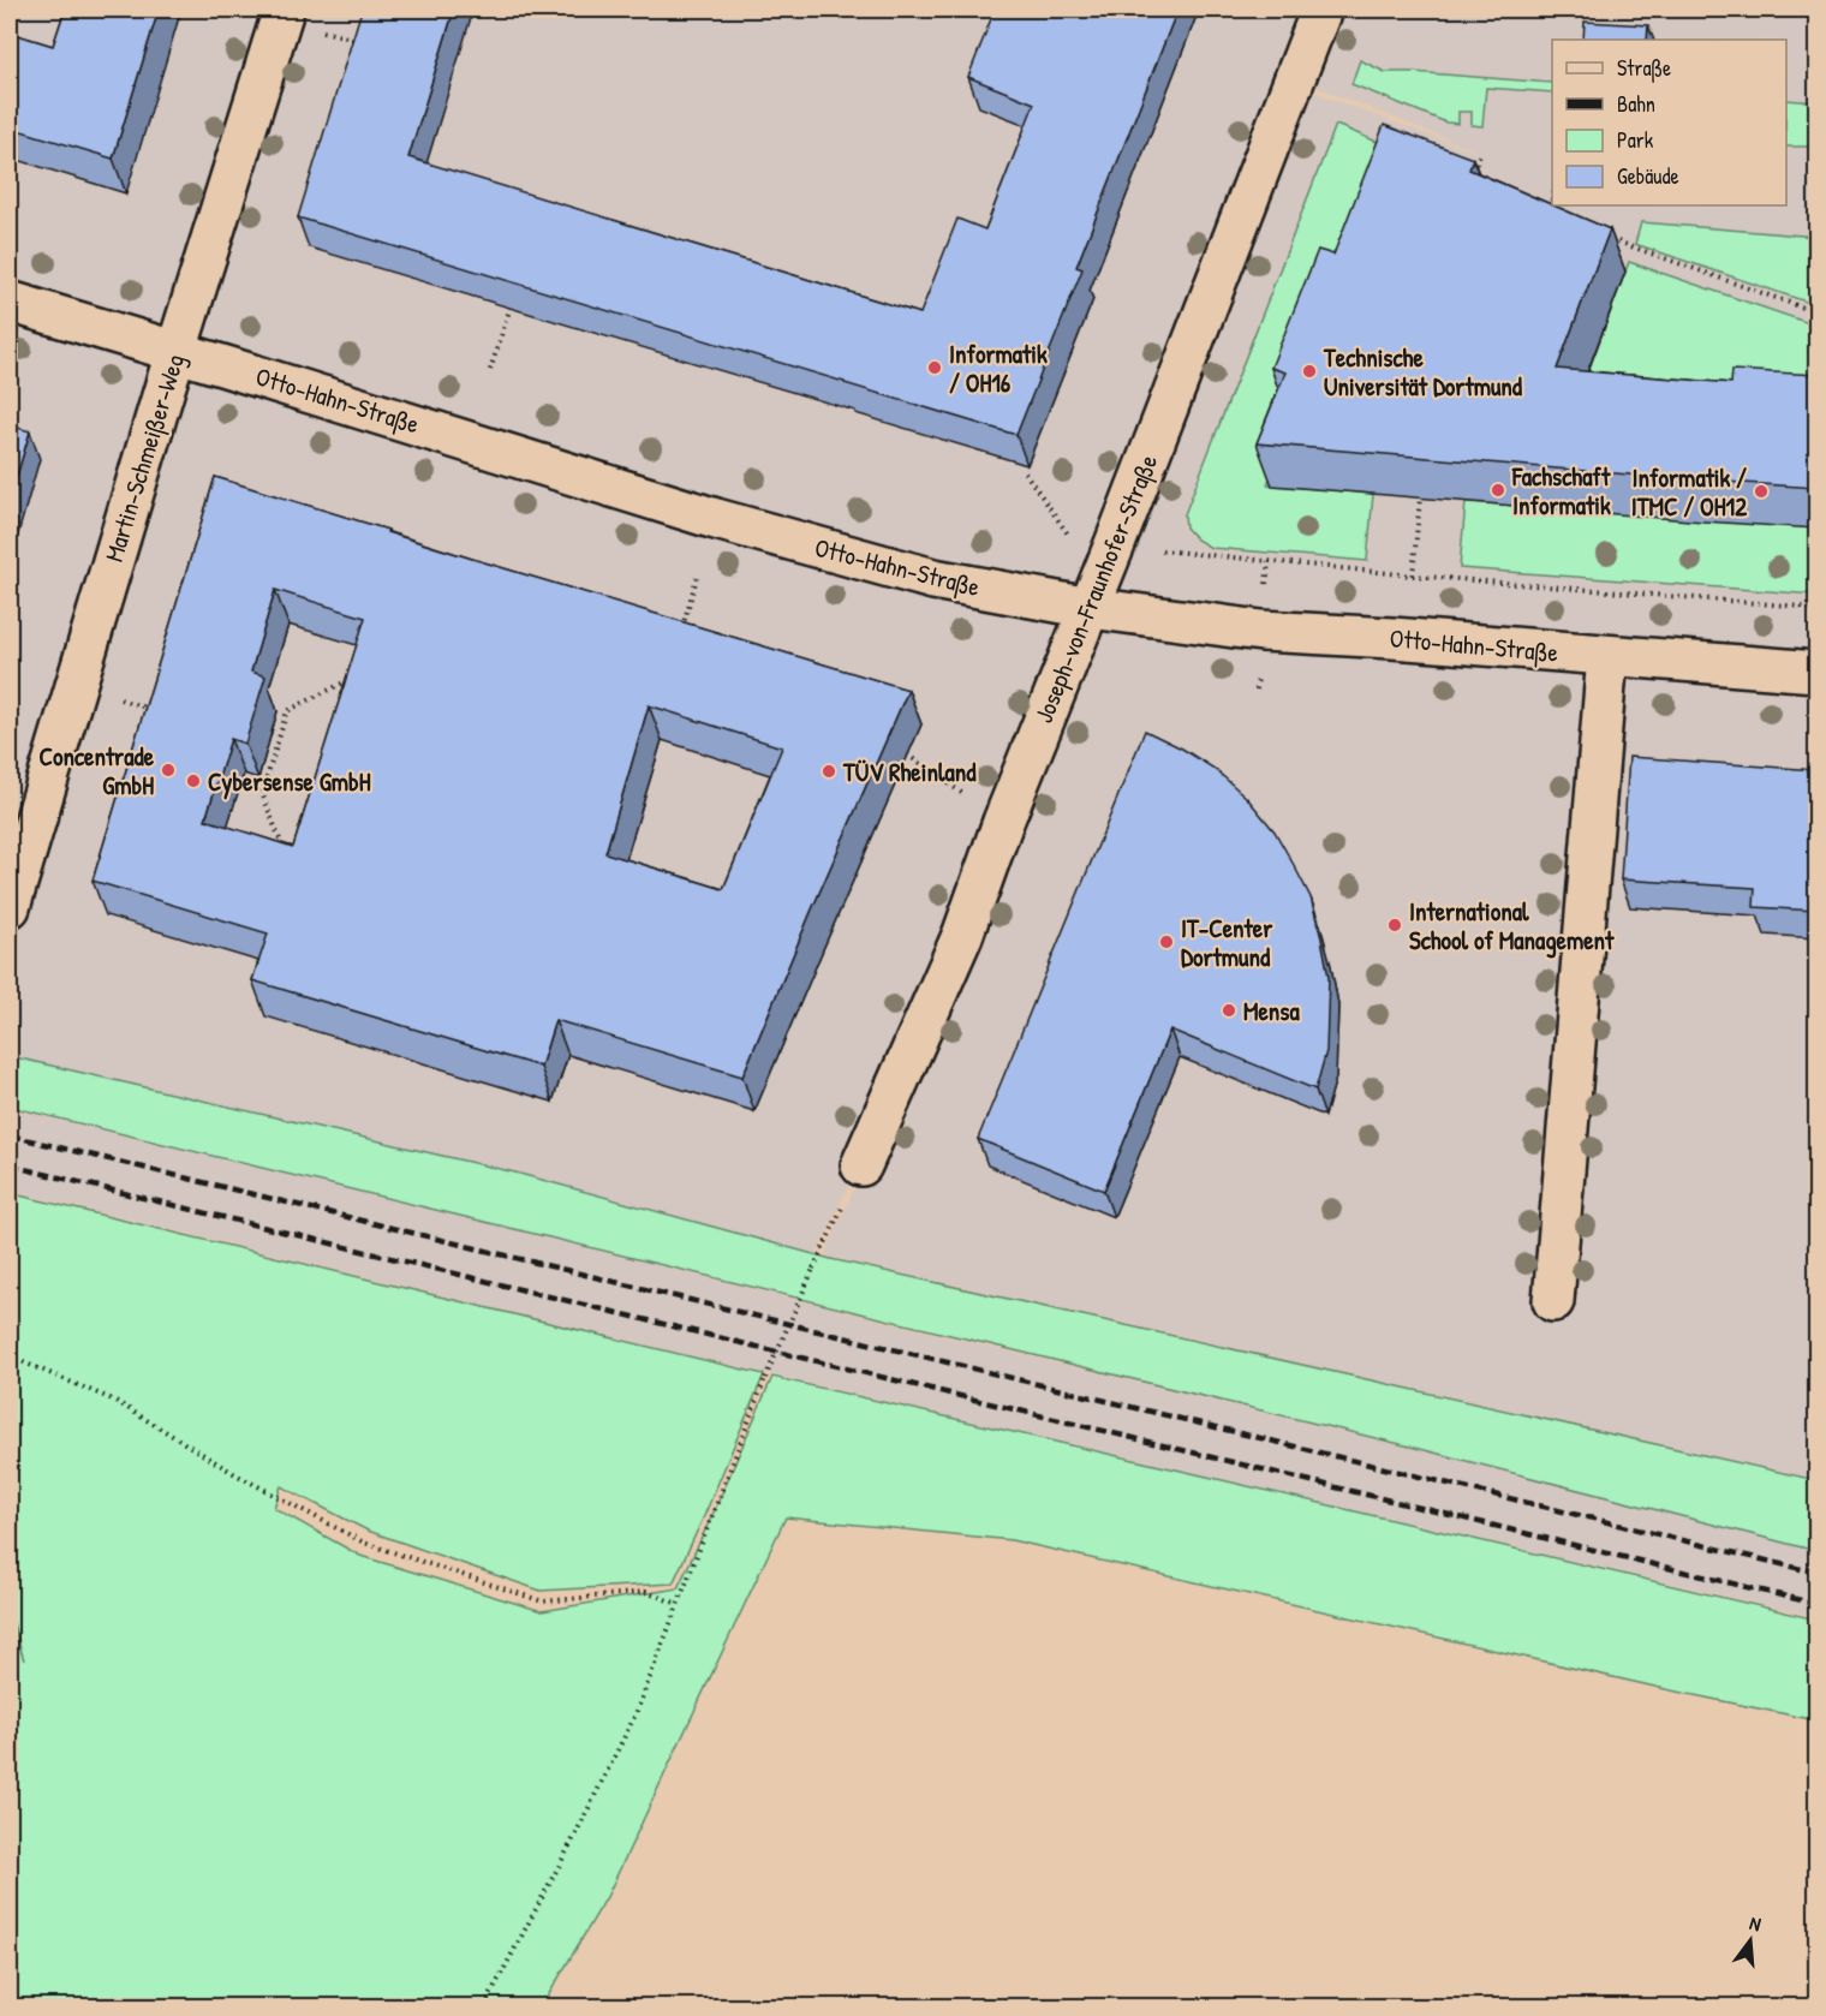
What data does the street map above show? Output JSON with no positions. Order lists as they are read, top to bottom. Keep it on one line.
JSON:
{"streets":{"street":["Otto-Hahn-Straße","Martin-Schmeißer-Weg","Joseph-von-Fraunhofer-Straße"]},"crossings":[["Otto-Hahn-Straße","Martin-Schmeißer-Weg"],["Otto-Hahn-Straße","Joseph-von-Fraunhofer-Straße"]],"places":["Informatik / OH16","Technische Universität Dortmund","Fachschaft Informatik","Informatik / ITMC / OH12","Concentrade GmbH","TÜV Rheinland","Cybersense GmbH","International School of Management","IT-Center Dortmund","Mensa"],"legend":["Straße","Bahn","Park","Gebäude"],"north":"top"}
